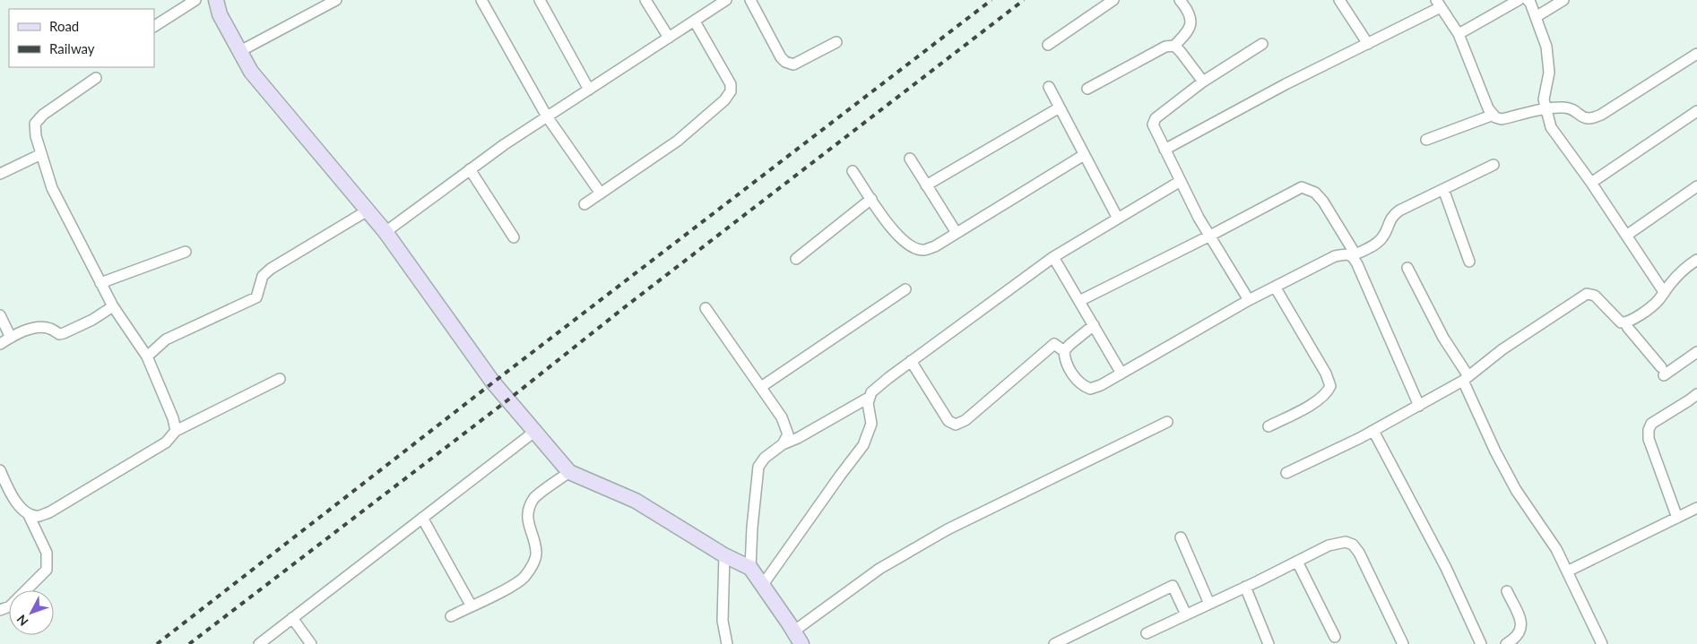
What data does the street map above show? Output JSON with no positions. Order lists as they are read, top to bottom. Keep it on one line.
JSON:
{"legend":["Road","Railway"],"north":"bottom left"}
